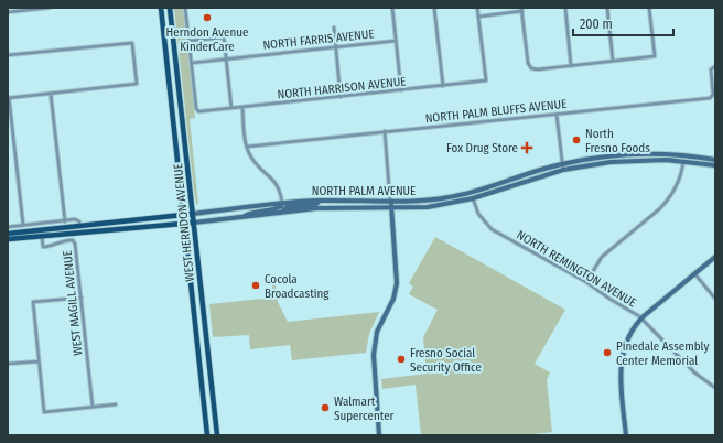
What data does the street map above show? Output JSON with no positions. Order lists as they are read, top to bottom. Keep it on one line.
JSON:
{"streets":{"main road":["NORTH PALM AVENUE","WEST HERNDON AVENUE"],"street":["NORTH FARRIS AVENUE","NORTH HARRISON AVENUE","NORTH PALM BLUFFS AVENUE","NORTH REMINGTON AVENUE","WEST MAGILL AVENUE"]},"crossings":[["NORTH FARRIS AVENUE","NORTH HARRISON AVENUE"],["NORTH PALM AVENUE","WEST HERNDON AVENUE"],["NORTH PALM AVENUE","NORTH REMINGTON AVENUE"],["NORTH PALM AVENUE","WEST MAGILL AVENUE"]],"places":{"other":["Herndon Avenue KinderCare","North Fresno Foods","Cocola Broadcasting","Pinedale Assembly Center Memorial","Fresno Social Security Office","Walmart Supercenter"],"health":["Fox Drug Store"]},"scale_bar":"200 m"}
